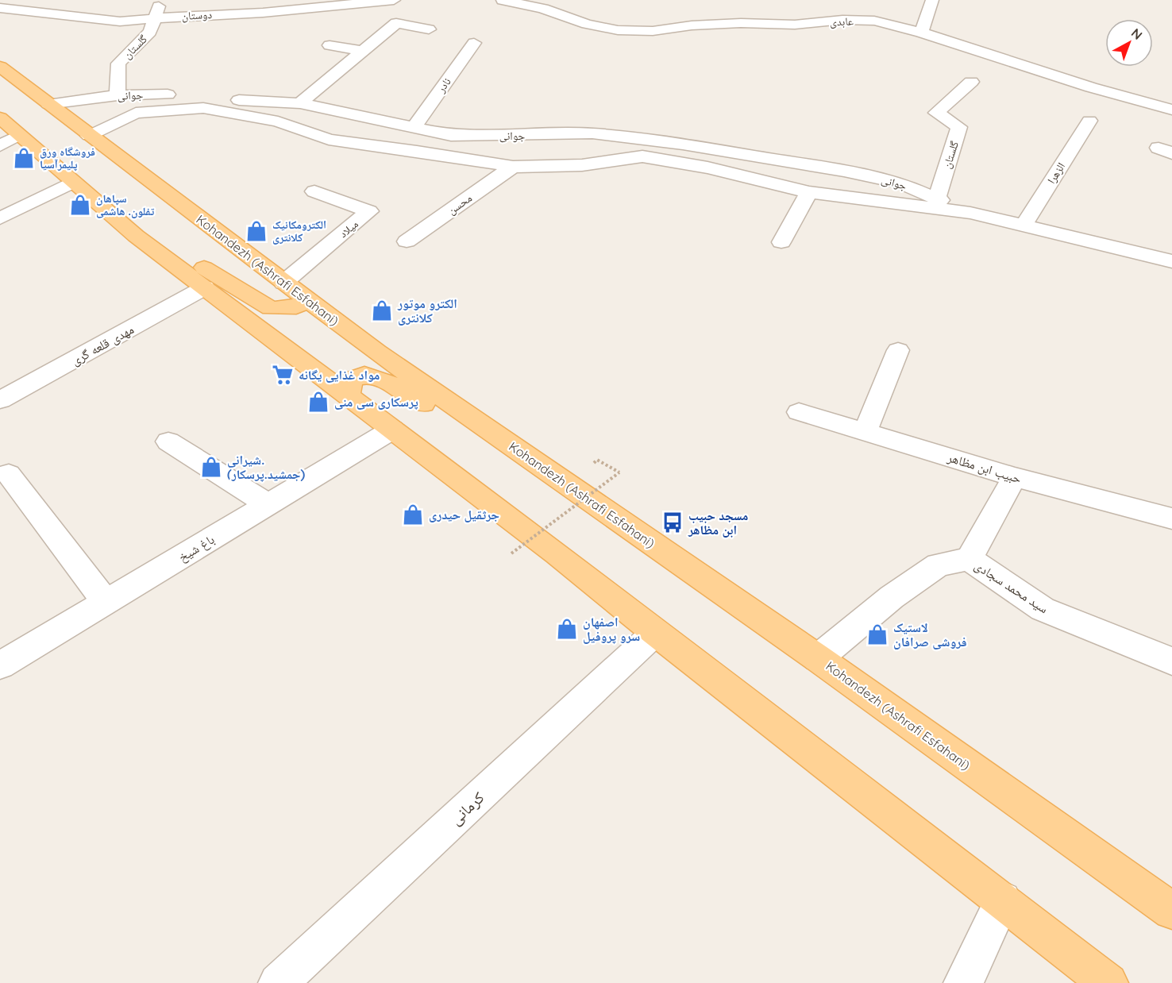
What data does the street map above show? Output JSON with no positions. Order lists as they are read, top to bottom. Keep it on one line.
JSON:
{"streets":{"main road":["Kohandezh (Ashrafi Esfahani)"],"street":["دوستان","عابدی","گلستان","نادر","جوانی","الزهرا","محسن","میلاد","مهدی قلعه گری","حبیب ابن مظاهر","باغ شیخ","سید محمد سجادی","کرمانی"]},"crossings":[["دوستان","گلستان"],["گلستان","جوانی"],["نادر","جوانی"],["جوانی","الزهرا"],["جوانی","محسن"],["جوانی","Kohandezh (Ashrafi Esfahani)"],["میلاد","Kohandezh (Ashrafi Esfahani)"],["Kohandezh (Ashrafi Esfahani)","سید محمد سجادی"]],"places":{"shop":["فروشگاه ورق پلیمرآسیا","سپاهان تفلون. هاشمی","الکترومکانیک کلانتری","الکترو موتور کلانتری","پرسکاری سی منی","شیرانی. (جمشید.پرسکار)","جرثقیل حیدری","اصفهان سرو پروفیل","لاستیک فروشی صرافان"],"supermarket":["مواد غذایی یگانه"],"bus stop":["مسجد حبیب ابن مظاهر"]},"north":"top right"}
